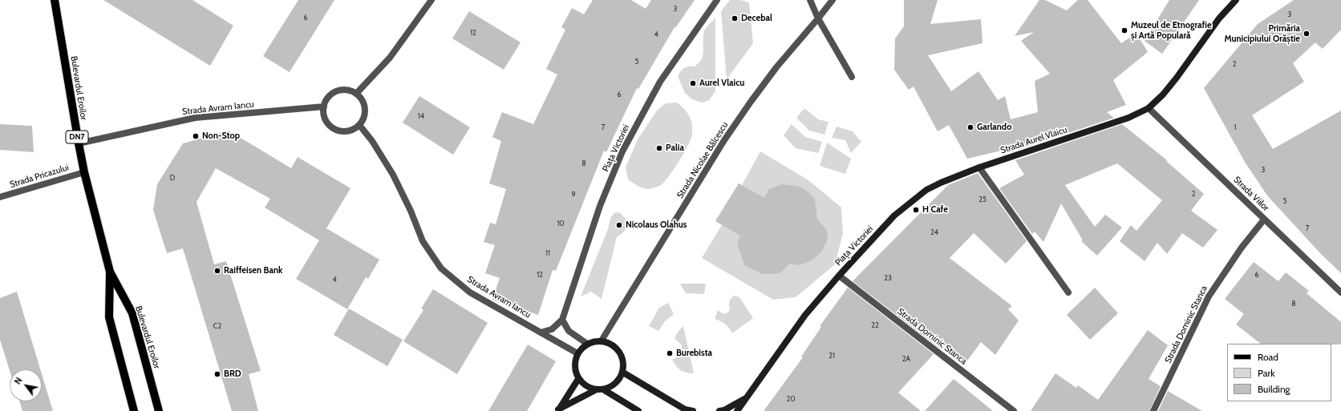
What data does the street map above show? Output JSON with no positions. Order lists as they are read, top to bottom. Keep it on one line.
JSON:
{"streets":{"main road":["Bulevardul Eroilor","DN7","Strada Aurel Vlaicu","Piața Victoriei"],"street":["Strada Avram Iancu","Strada Nicolae Bălcescu","Strada Pricazului","Strada Viilor","Strada Dominic Stanca"]},"crossings":[["Bulevardul Eroilor","Strada Avram Iancu"],["Bulevardul Eroilor","Strada Pricazului"],["Strada Avram Iancu","Strada Nicolae Bălcescu"],["Strada Aurel Vlaicu","Piața Victoriei"],["Strada Aurel Vlaicu","Strada Viilor"],["Piața Victoriei","Strada Dominic Stanca"],["Strada Viilor","Strada Dominic Stanca"]],"places":["Decebal","Muzeul de Etnografie și Artă Populară","Primăria Municipiului Orăștie","Aurel Vlaicu","Garlando","Non-Stop","Palia","H Cafe","Nicolaus Olahus","Raiffeisen Bank","Burebista","BRD"],"house_numbers":["3","3","6","12","4","5","2","6","14","7","1","8","3","D","2","9","25","5","10","7","24","11","12","6","23","4","8","22","C2","21","2A","20"],"legend":["Road","Park","Building"],"north":"top left"}
